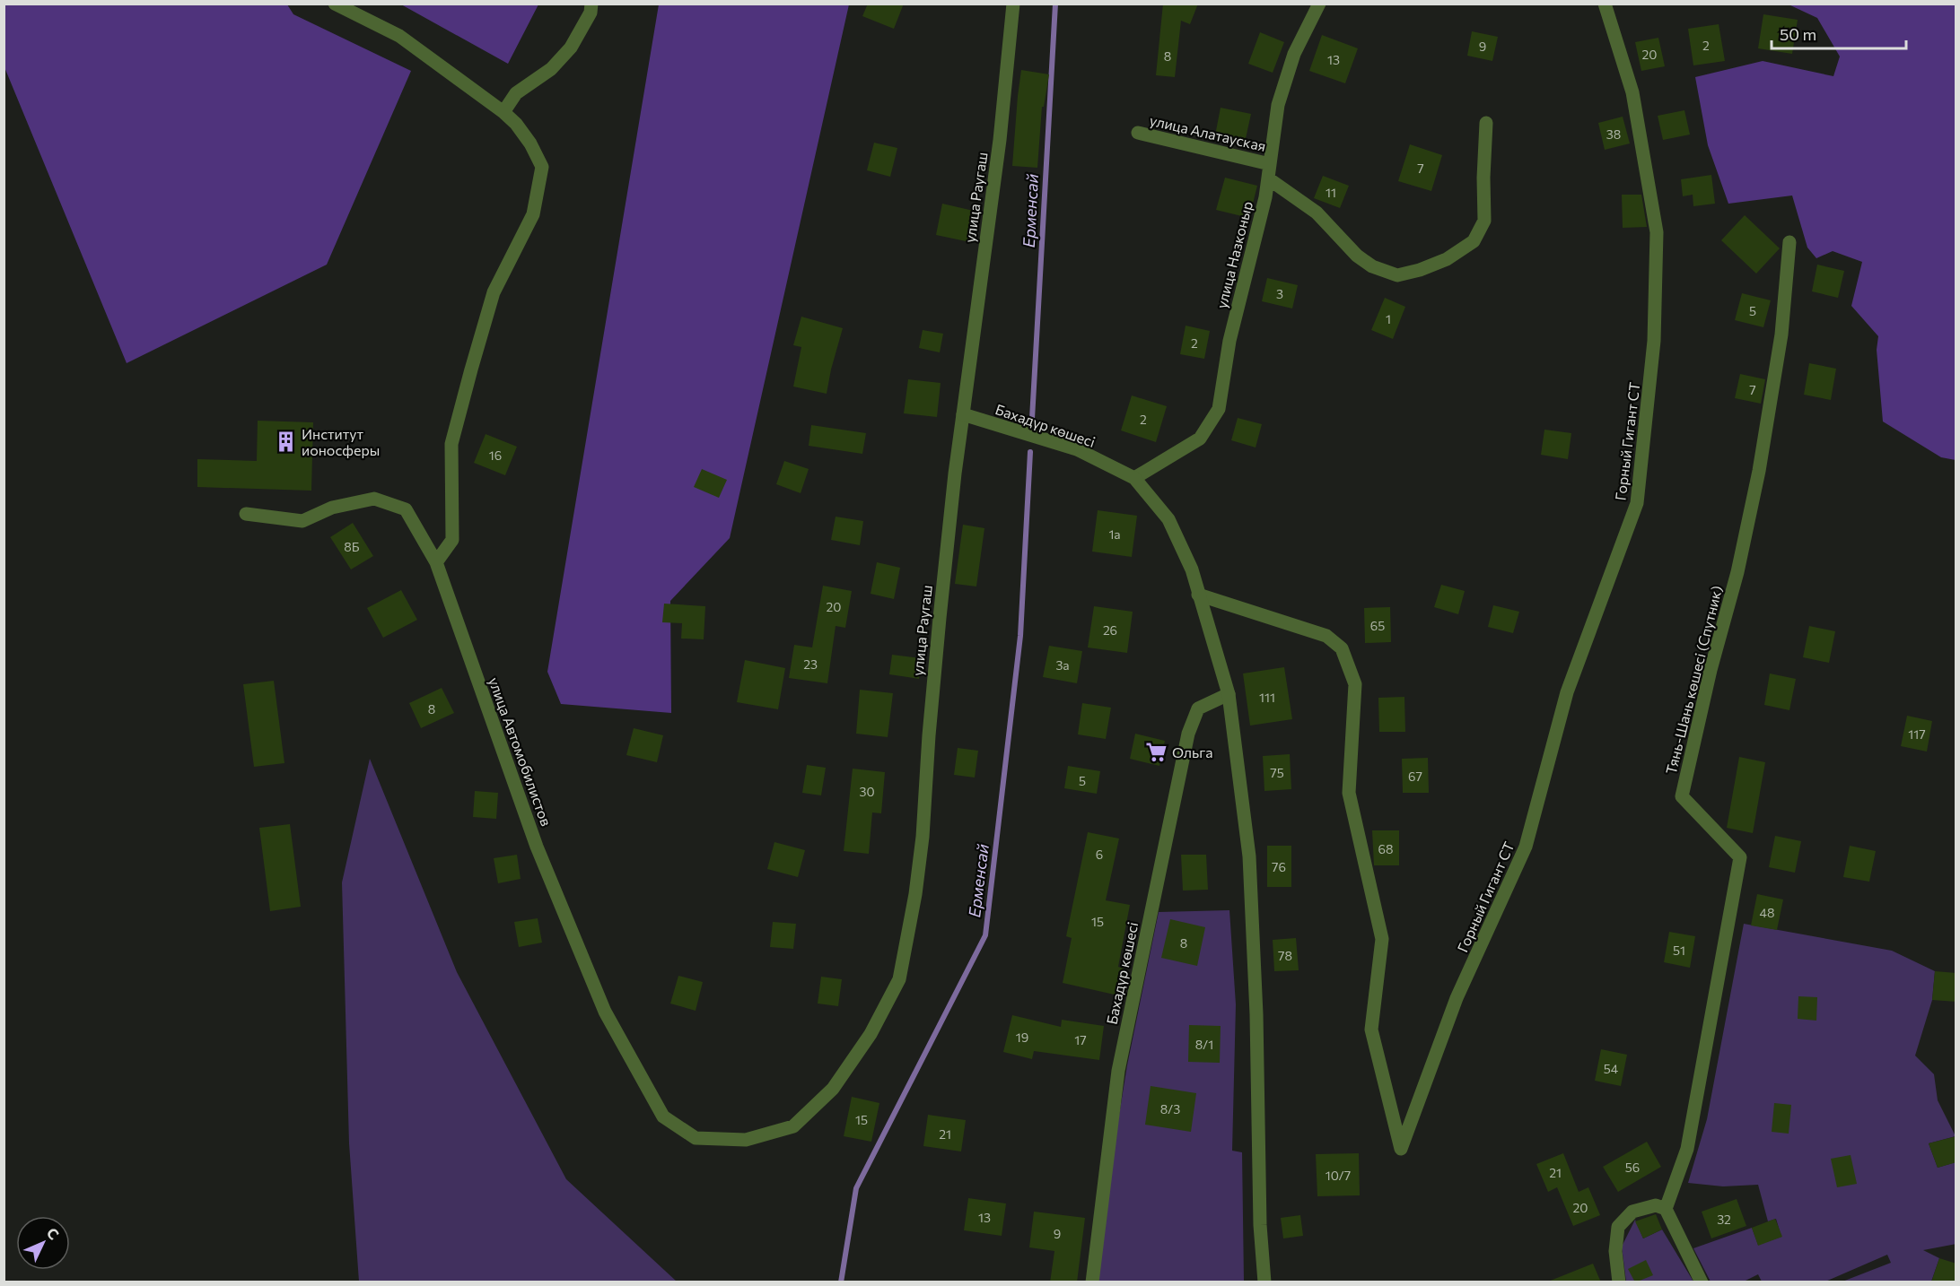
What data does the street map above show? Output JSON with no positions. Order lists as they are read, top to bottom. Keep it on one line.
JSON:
{"streets":{"street":["улица Алатауская","улица Раугаш","улица Назконыр","Бахадүр көшесі","Горный Гигант СТ","Тянь-Шань көшесі (Спутник)","улица Автомобилистов"]},"crossings":[["улица Алатауская","улица Назконыр"],["улица Раугаш","Бахадүр көшесі"],["улица Раугаш","улица Автомобилистов"],["улица Назконыр","Бахадүр көшесі"],["Бахадүр көшесі","Горный Гигант СТ"]],"water":["Ерменсай"],"places":{"building":["Институт ионосферы"],"supermarket":["Ольга"]},"house_numbers":["2","9","20","8","13","38","7","11","3","5","1","2","7","2","16","1а","8Б","20","65","26","23","3а","111","8","117","75","67","5","30","68","6","76","48","15","8","51","78","19","17","8/1","54","8/3","15","21","56","21","10/7","20","13","32","9"],"scale_bar":"50 m","north":"top right"}
